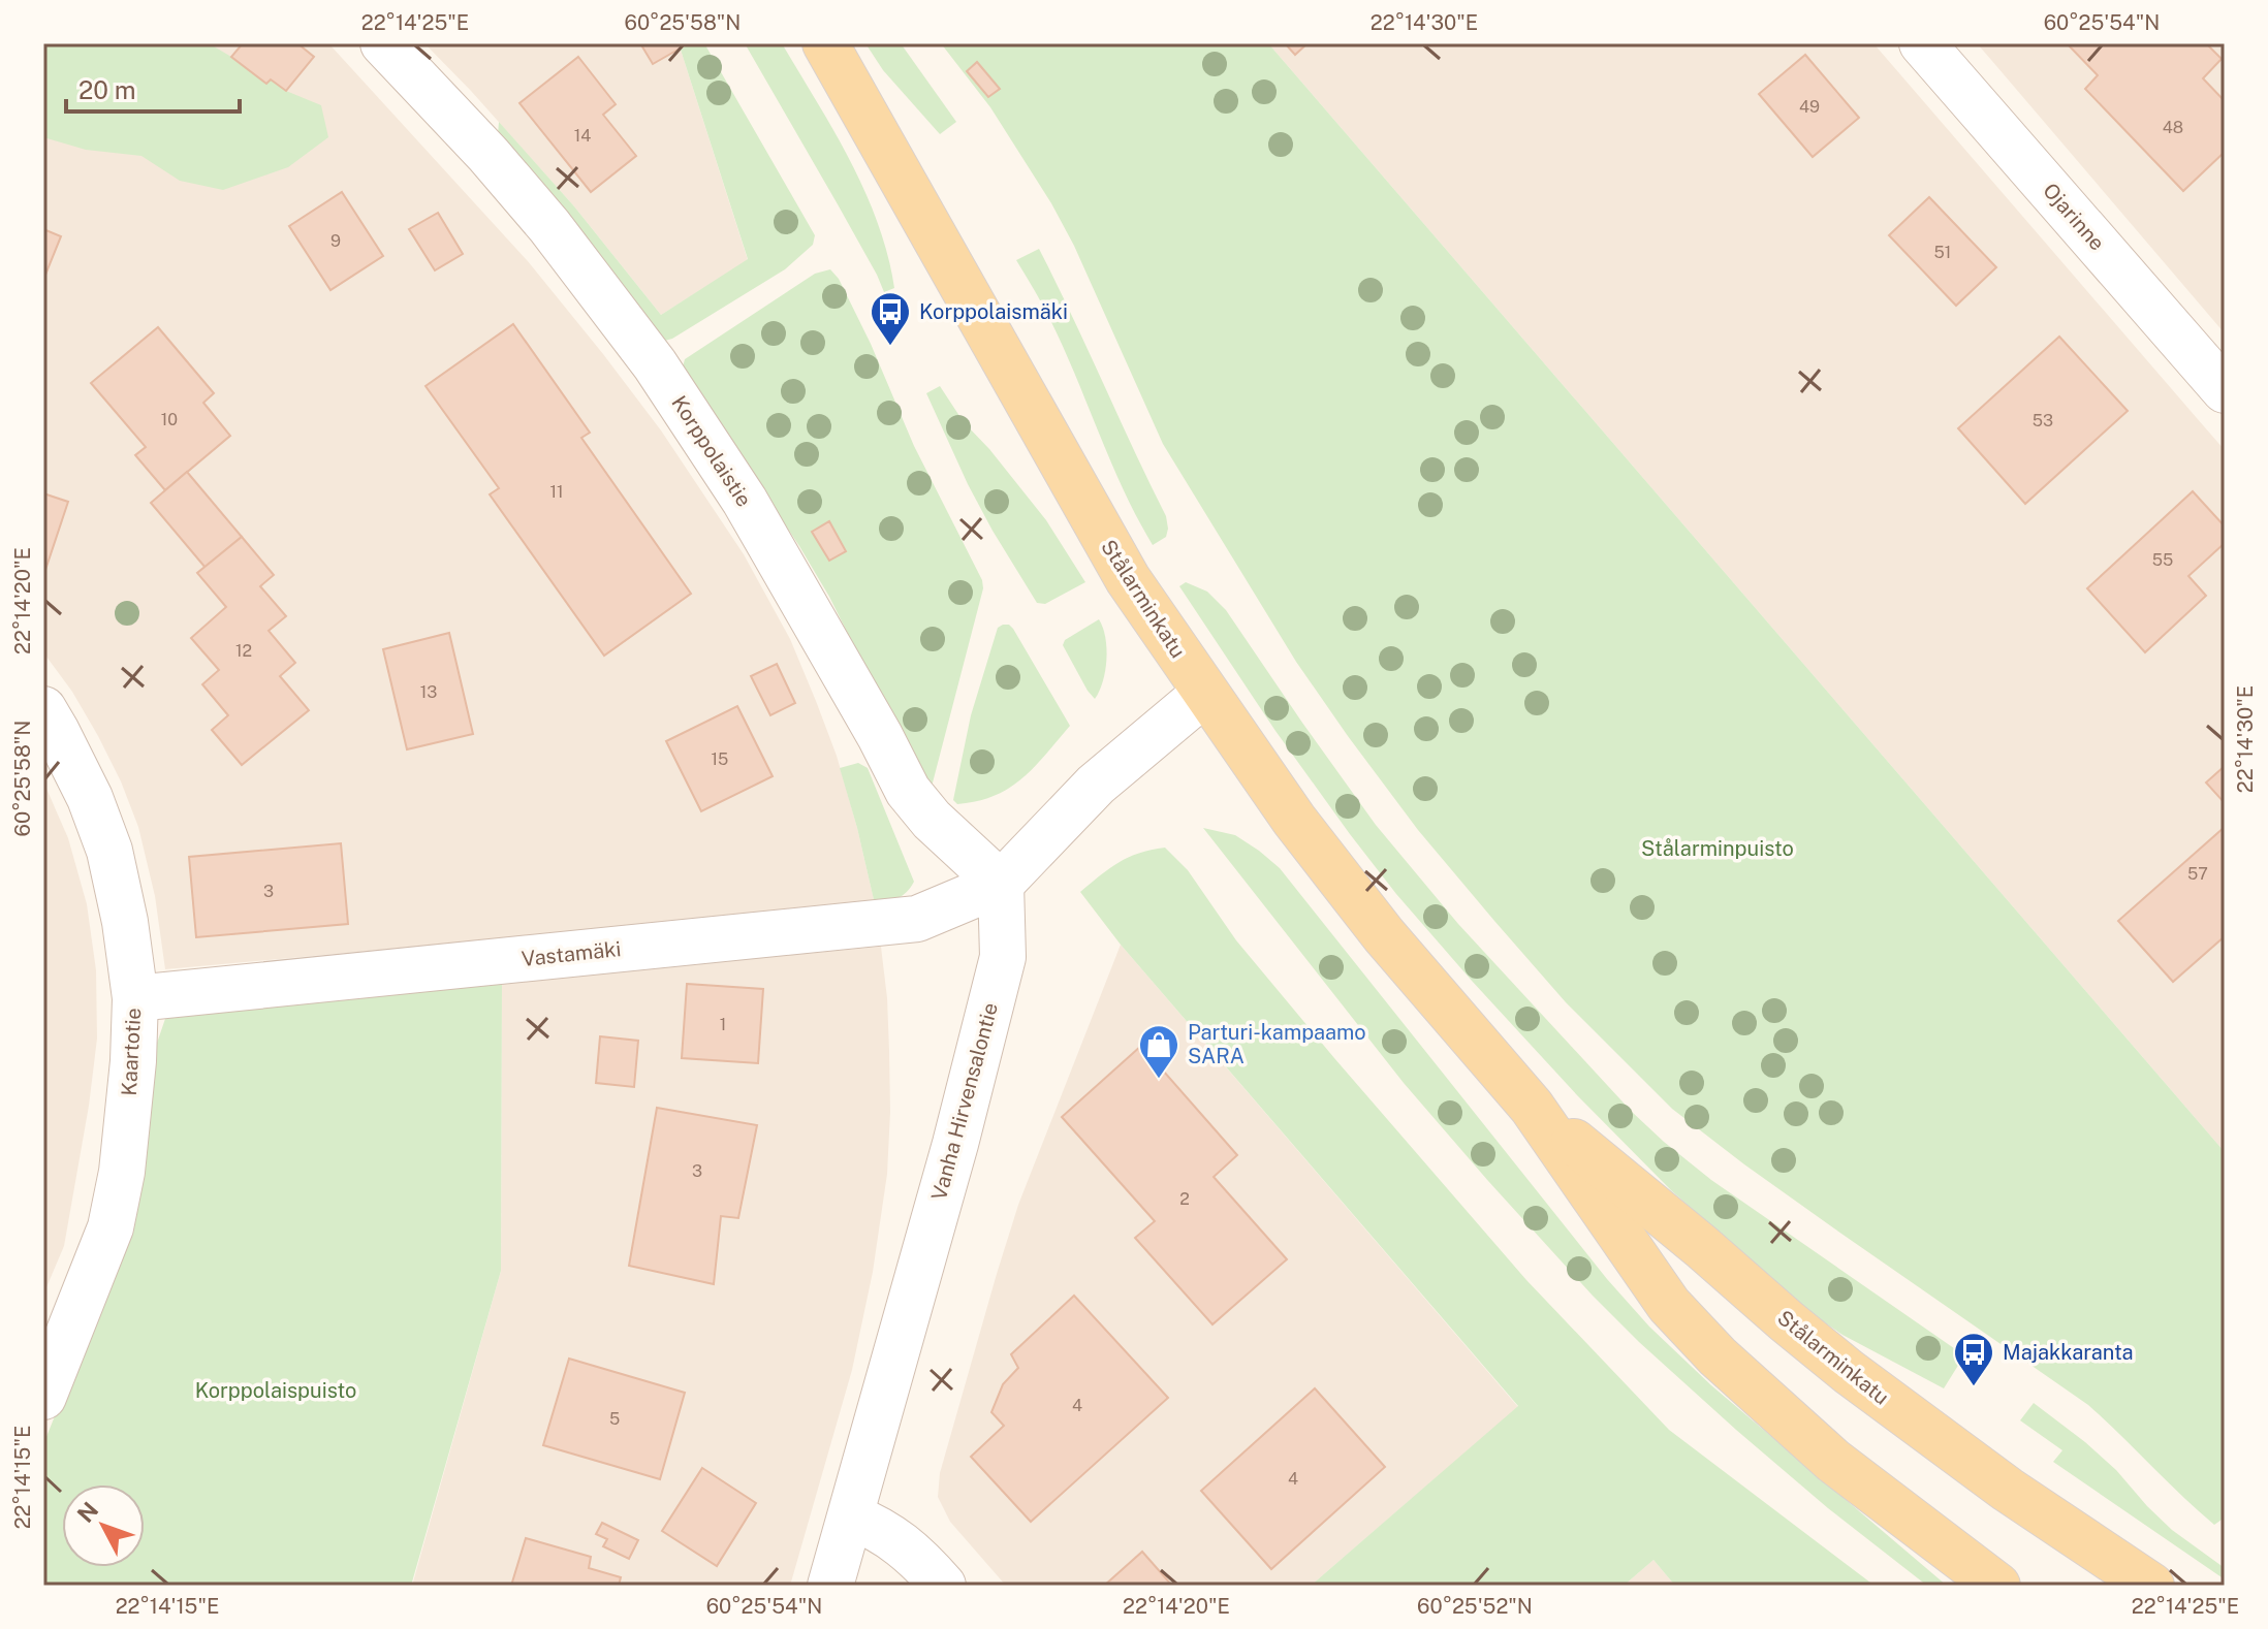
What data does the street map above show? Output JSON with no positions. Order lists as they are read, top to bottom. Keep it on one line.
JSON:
{"streets":{"main road":["Stålarminkatu"],"street":["Ojarinne","Korppolaistie","Vastamäki","Kaartotie","Vanha Hirvensalontie"]},"crossings":[["Korppolaistie","Vastamäki"],["Korppolaistie","Vanha Hirvensalontie"],["Vastamäki","Kaartotie"],["Vastamäki","Vanha Hirvensalontie"]],"parks":["Stålarminpuisto","Korppolaispuisto"],"places":{"bus stop":["Korppolaismäki","Majakkaranta"],"shop":["Parturi-kampaamo SARA"]},"house_numbers":["49","48","14","9","51","10","53","11","55","12","13","15","57","3","1","3","2","4","5","4"],"scale_bar":"20 m","north":"top left","coordinates":["22°14'25\"E","60°25'58\"N","22°14'30\"E","60°25'54\"N","22°14'20\"E","22°14'15\"E","60°25'52\"N"]}
